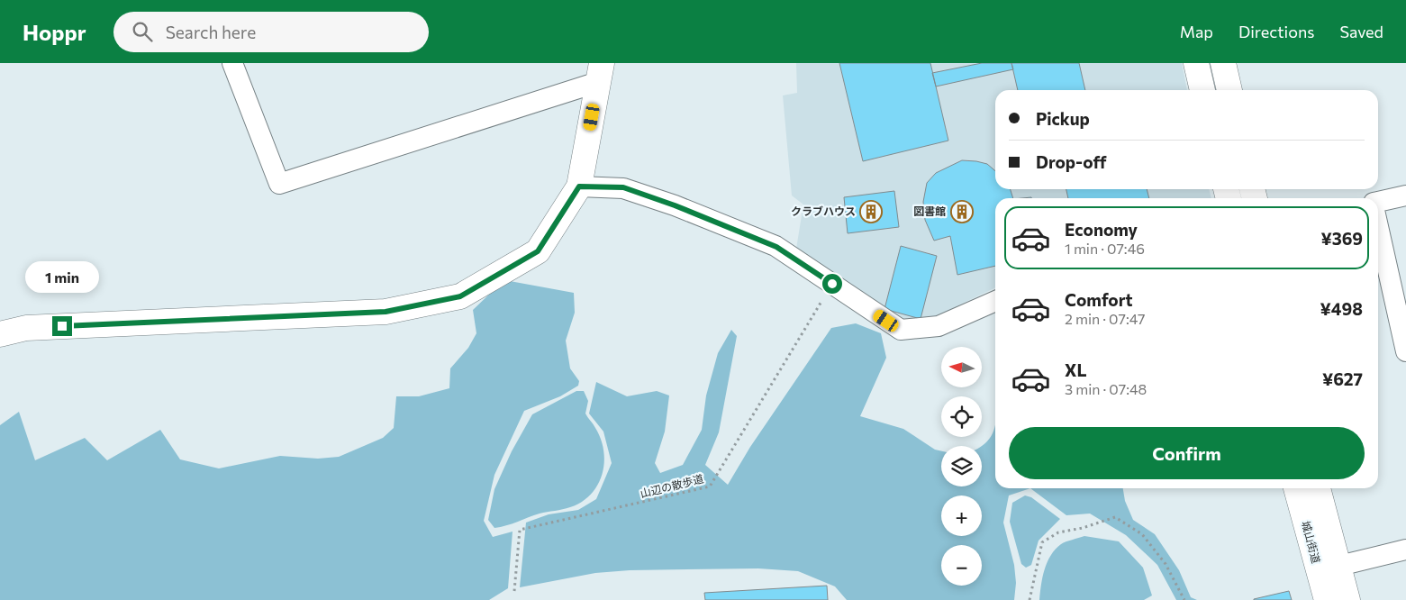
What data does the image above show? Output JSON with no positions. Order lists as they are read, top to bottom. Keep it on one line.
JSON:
{"streets":{"street":["城山街道"],"path":["山辺の散歩道"]},"places":{"building":["クラブハウス","図書館"]},"north":"left","page":{"header":"Hoppr","search":"Search here","nav":["Map","Directions","Saved"],"banner":["Pickup","Drop-off"],"list":[{"name":"Economy","note":"1 min · 07:46","value":"¥369"},{"name":"Comfort","note":"2 min · 07:47","value":"¥498"},{"name":"XL","note":"3 min · 07:48","value":"¥627"}],"bubble":"1 min","map_buttons":["+","−"],"buttons":"Confirm"}}
